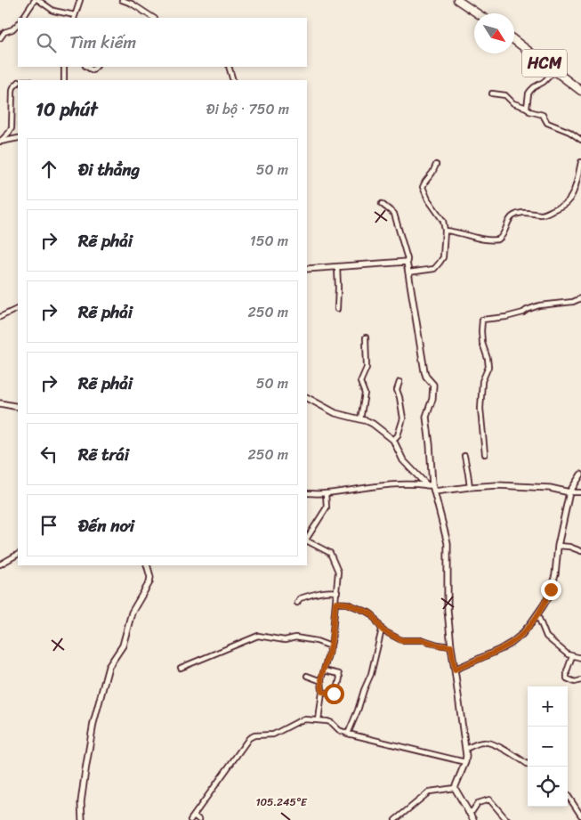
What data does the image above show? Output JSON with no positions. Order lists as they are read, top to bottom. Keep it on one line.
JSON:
{"streets":{"highway":["HCM"]},"north":"bottom right","page":{"search":"Tìm kiếm","heading":["10 phút","Đi bộ · 750 m"],"list":[["Đi thẳng","50 m"],["Rẽ phải","150 m"],["Rẽ phải","250 m"],["Rẽ phải","50 m"],["Rẽ trái","250 m"],"Đến nơi"],"map_buttons":["+","−"]},"coordinates":["105.245°E"]}
